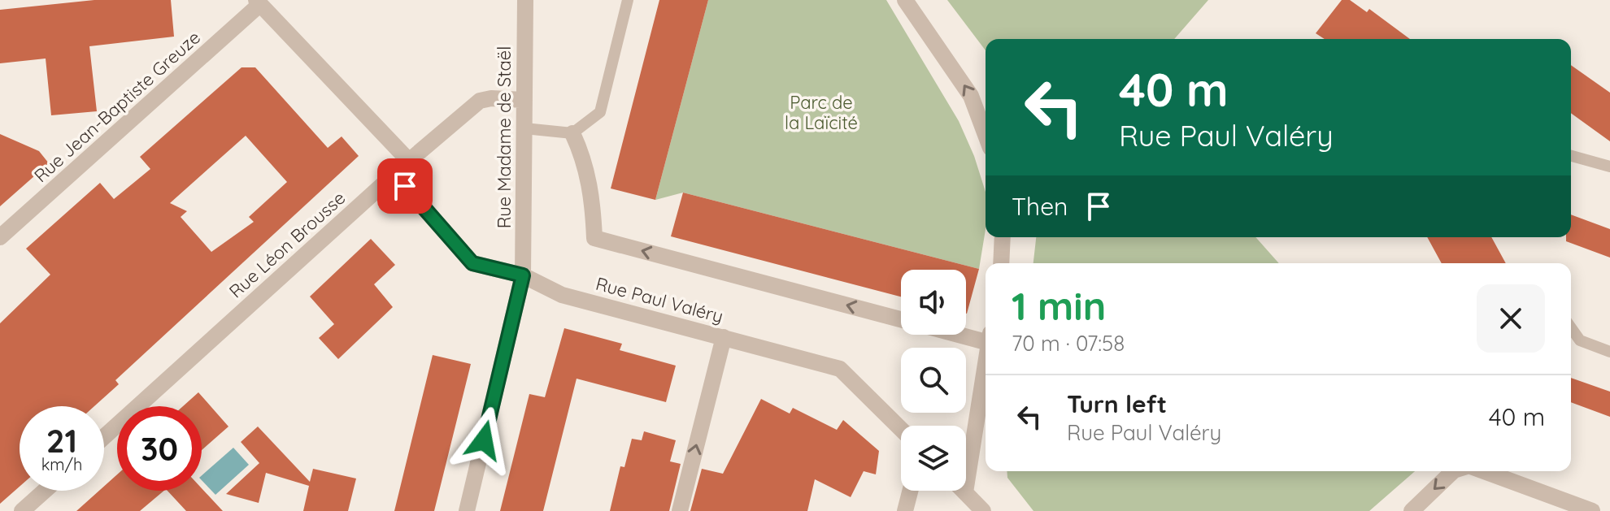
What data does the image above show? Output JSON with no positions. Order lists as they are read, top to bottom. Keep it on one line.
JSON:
{"streets":{"street":["Rue Jean-Baptiste Greuze","Rue Madame de Staël","Rue Léon Brousse","Rue Paul Valéry"]},"crossings":[["Rue Madame de Staël","Rue Léon Brousse"],["Rue Madame de Staël","Rue Paul Valéry"]],"parks":["Parc de la Laïcité"],"page":{"turn":["40 m","Rue Paul Valéry"],"then":"Then","heading":["1 min","70 m · 07:58"],"list":[{"name":"Turn left","note":"Rue Paul Valéry","value":"40 m"}],"speed":"21 km/h","limit":"30"}}
